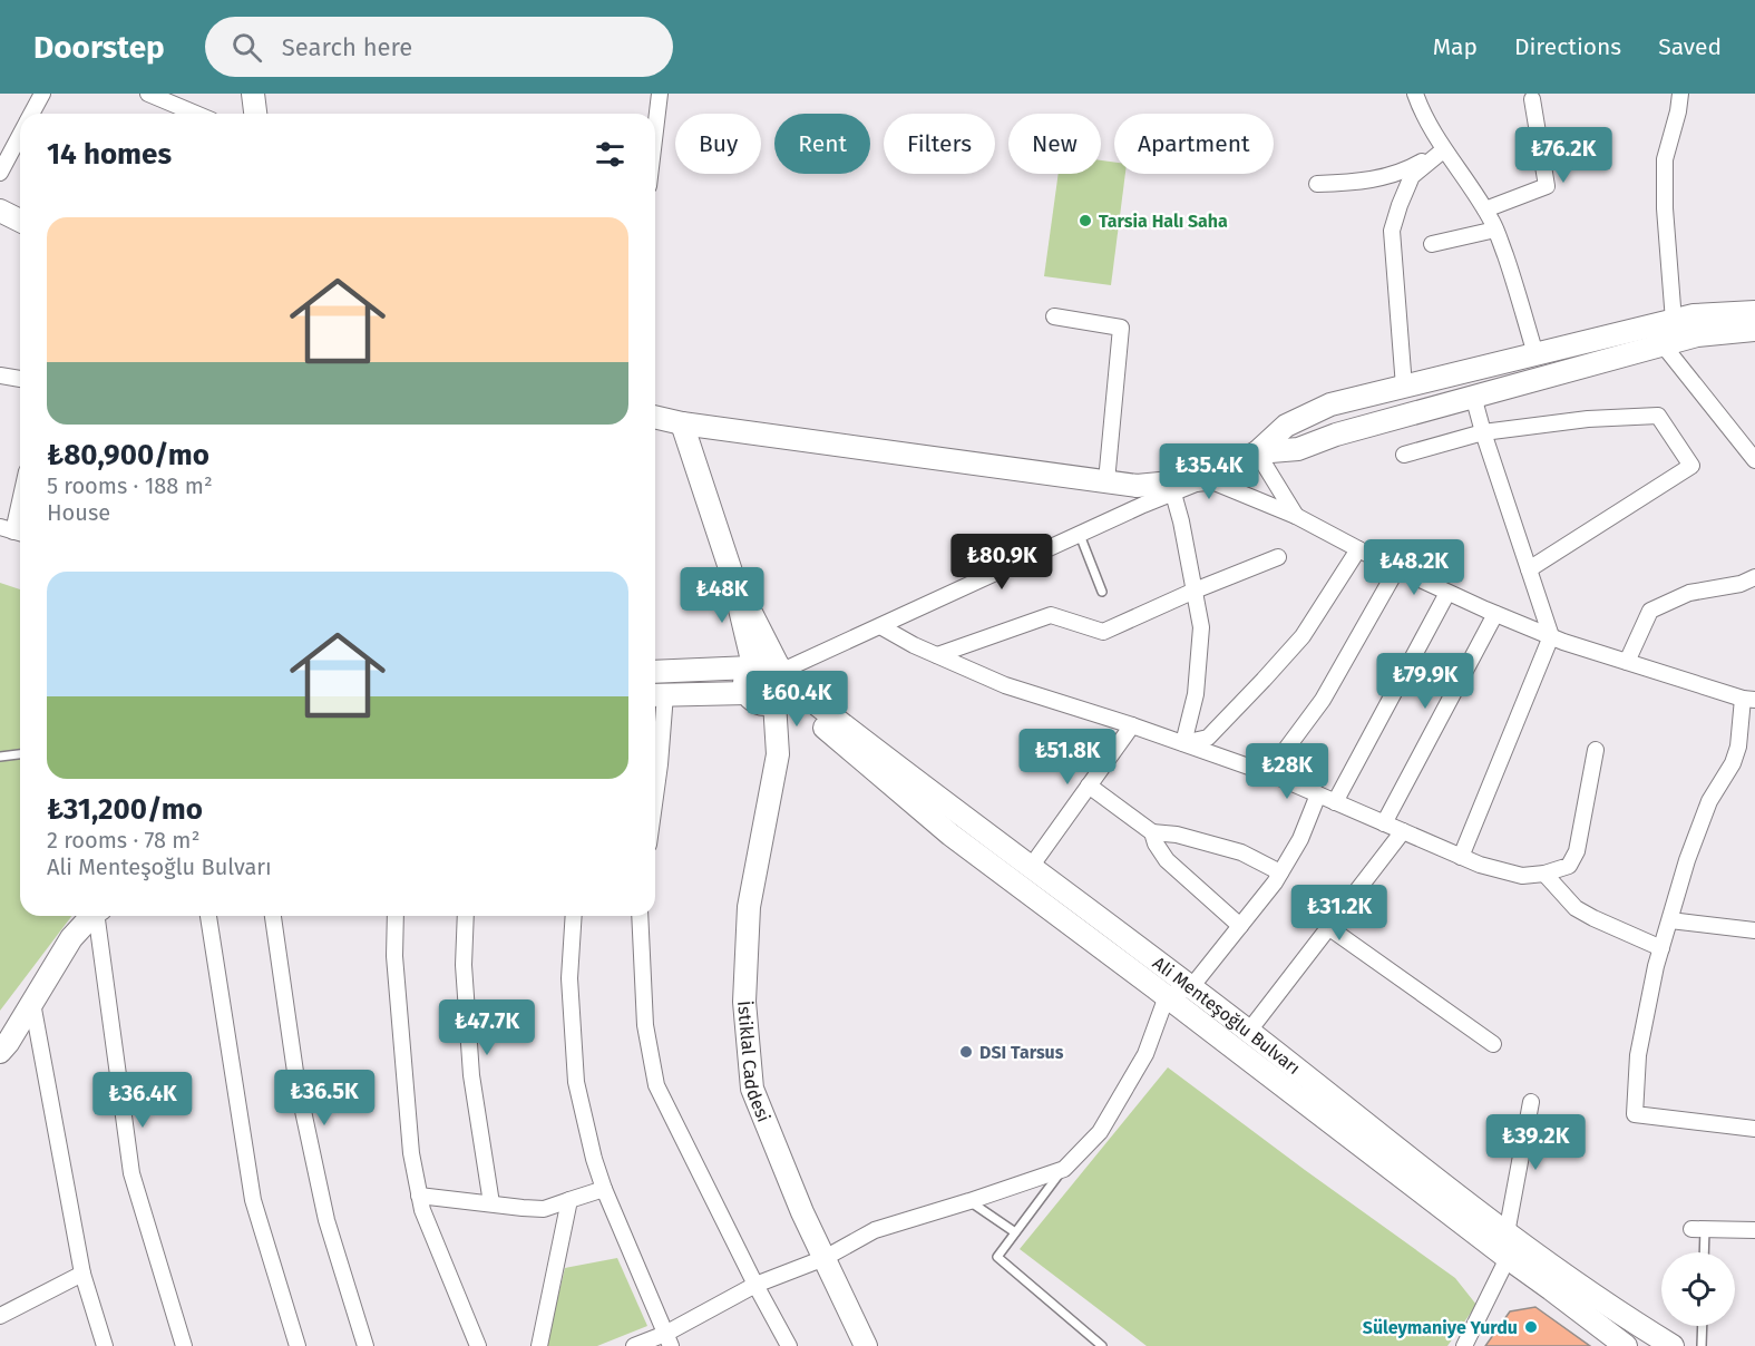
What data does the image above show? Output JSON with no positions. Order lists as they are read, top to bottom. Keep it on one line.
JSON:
{"streets":{"street":["Ali Menteşoğlu Bulvarı","İstiklal Caddesi"]},"crossings":[["Ali Menteşoğlu Bulvarı","İstiklal Caddesi"]],"places":["Tarsia Halı Saha","DSI Tarsus","Süleymaniye Yurdu"],"page":{"header":"Doorstep","search":"Search here","nav":["Map","Directions","Saved"],"chip":["Buy","Rent","Filters","New","Apartment"],"heading":"14 homes","price":["₺76.2K","₺35.4K","₺80.9K","₺48.2K","₺48K","₺79.9K","₺60.4K","₺51.8K","₺28K","₺31.2K","₺47.7K","₺36.5K","₺36.4K","₺39.2K"],"list":[{"name":"₺80,900/mo","note":"5 rooms · 188 m² · House"},{"name":"₺31,200/mo","note":"2 rooms · 78 m² · Ali Menteşoğlu Bulvarı"}]}}
